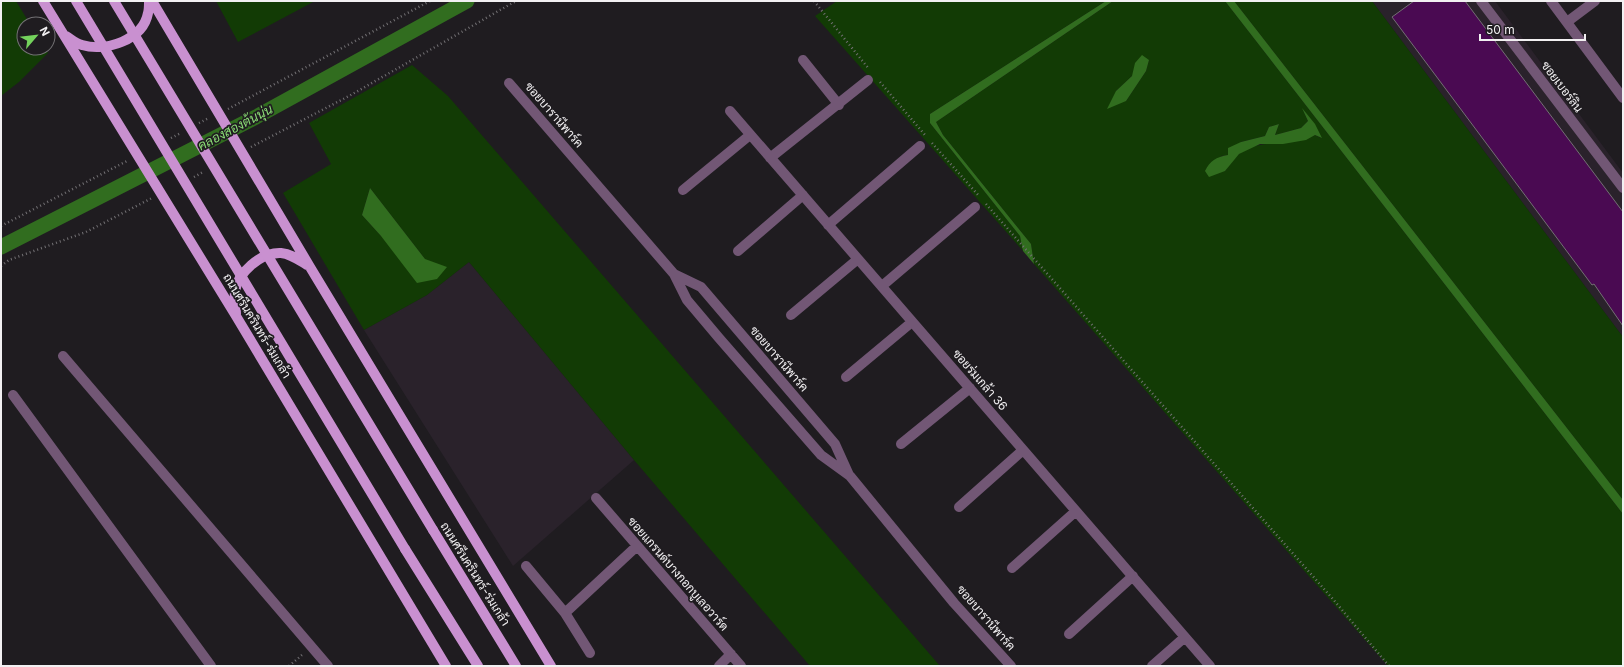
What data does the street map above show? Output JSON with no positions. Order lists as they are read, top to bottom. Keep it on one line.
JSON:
{"streets":{"main road":["ถนนศรีนครินทร์-ร่มเกล้า"],"street":["ซอยเบอร์ลิน","ซอยบารานีพาร์ค","ซอยร่มเกล้า 36","ซอยแกรนด์บางกอกบูเลอวาร์ด"]},"water":["คลองสองต้นนุ่น"],"scale_bar":"50 m","north":"top right"}
